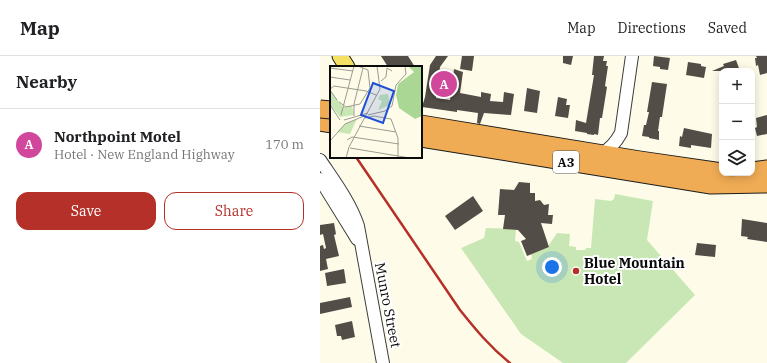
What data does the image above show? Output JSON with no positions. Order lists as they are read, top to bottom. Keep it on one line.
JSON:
{"streets":{"highway":["A3"],"street":["Munro Street"]},"places":["Blue Mountain Hotel"],"page":{"header":"Map","nav":["Map","Directions","Saved"],"heading":"Nearby","map_buttons":["+","−"],"pins":"A","list":[{"mark":"A","name":"Northpoint Motel","note":"Hotel · New England Highway","value":"170 m"}],"buttons":["Save","Share"]}}
